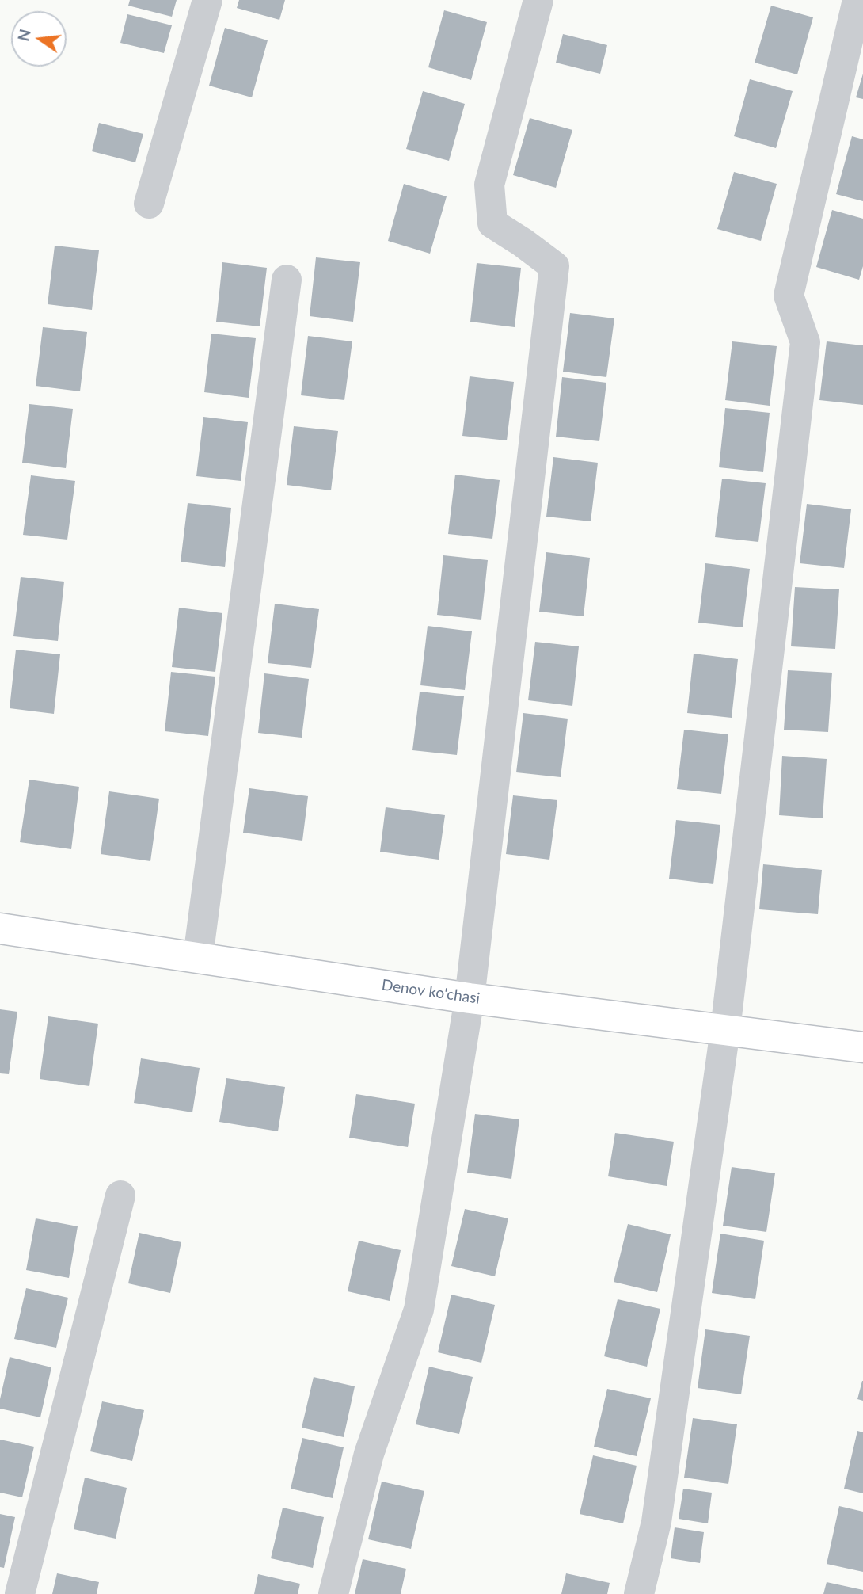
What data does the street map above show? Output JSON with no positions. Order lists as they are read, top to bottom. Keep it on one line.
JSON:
{"streets":{"street":["Denov ko'chasi"]},"north":"left"}
